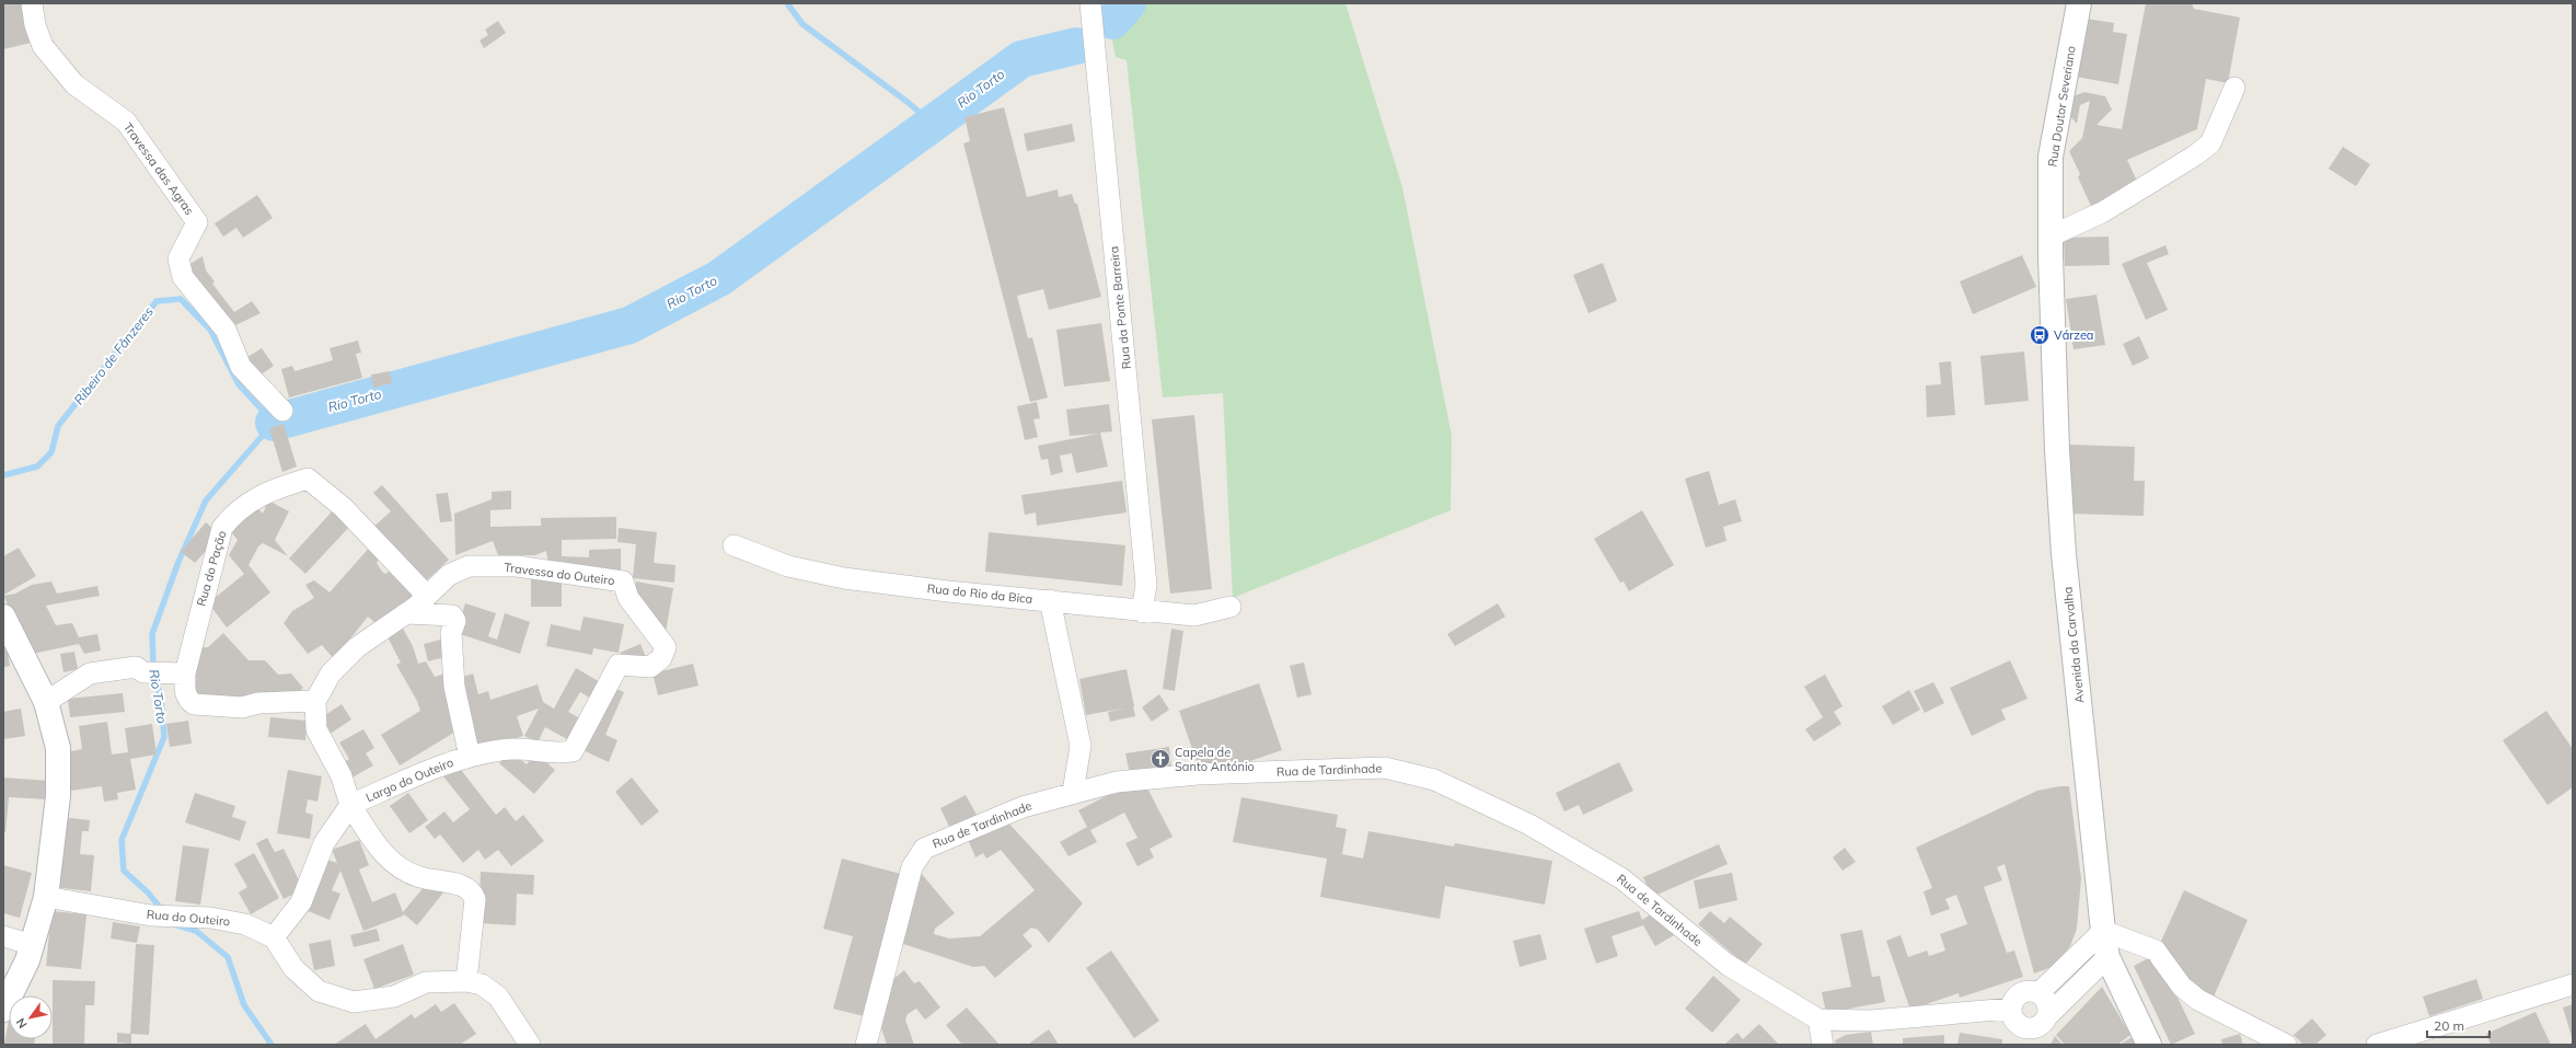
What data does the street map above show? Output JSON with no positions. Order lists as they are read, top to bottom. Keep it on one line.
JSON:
{"streets":{"street":["Rua Doutor Severiano","Travessa das Agras","Rua da Ponte Barreira","Rua do Pação","Travessa do Outeiro","Rua do Rio da Bica","Avenida da Carvalha","Rua de Tardinhade","Largo do Outeiro","Rua do Outeiro"]},"crossings":[["Rua Doutor Severiano","Avenida da Carvalha"],["Rua da Ponte Barreira","Rua do Rio da Bica"],["Rua do Pação","Travessa do Outeiro"],["Travessa do Outeiro","Largo do Outeiro"]],"water":["Rio Torto","Ribeiro de Fânzeres"],"places":{"bus stop":["Várzea"],"church":["Capela de Santo António"]},"scale_bar":"20 m","north":"bottom left"}
